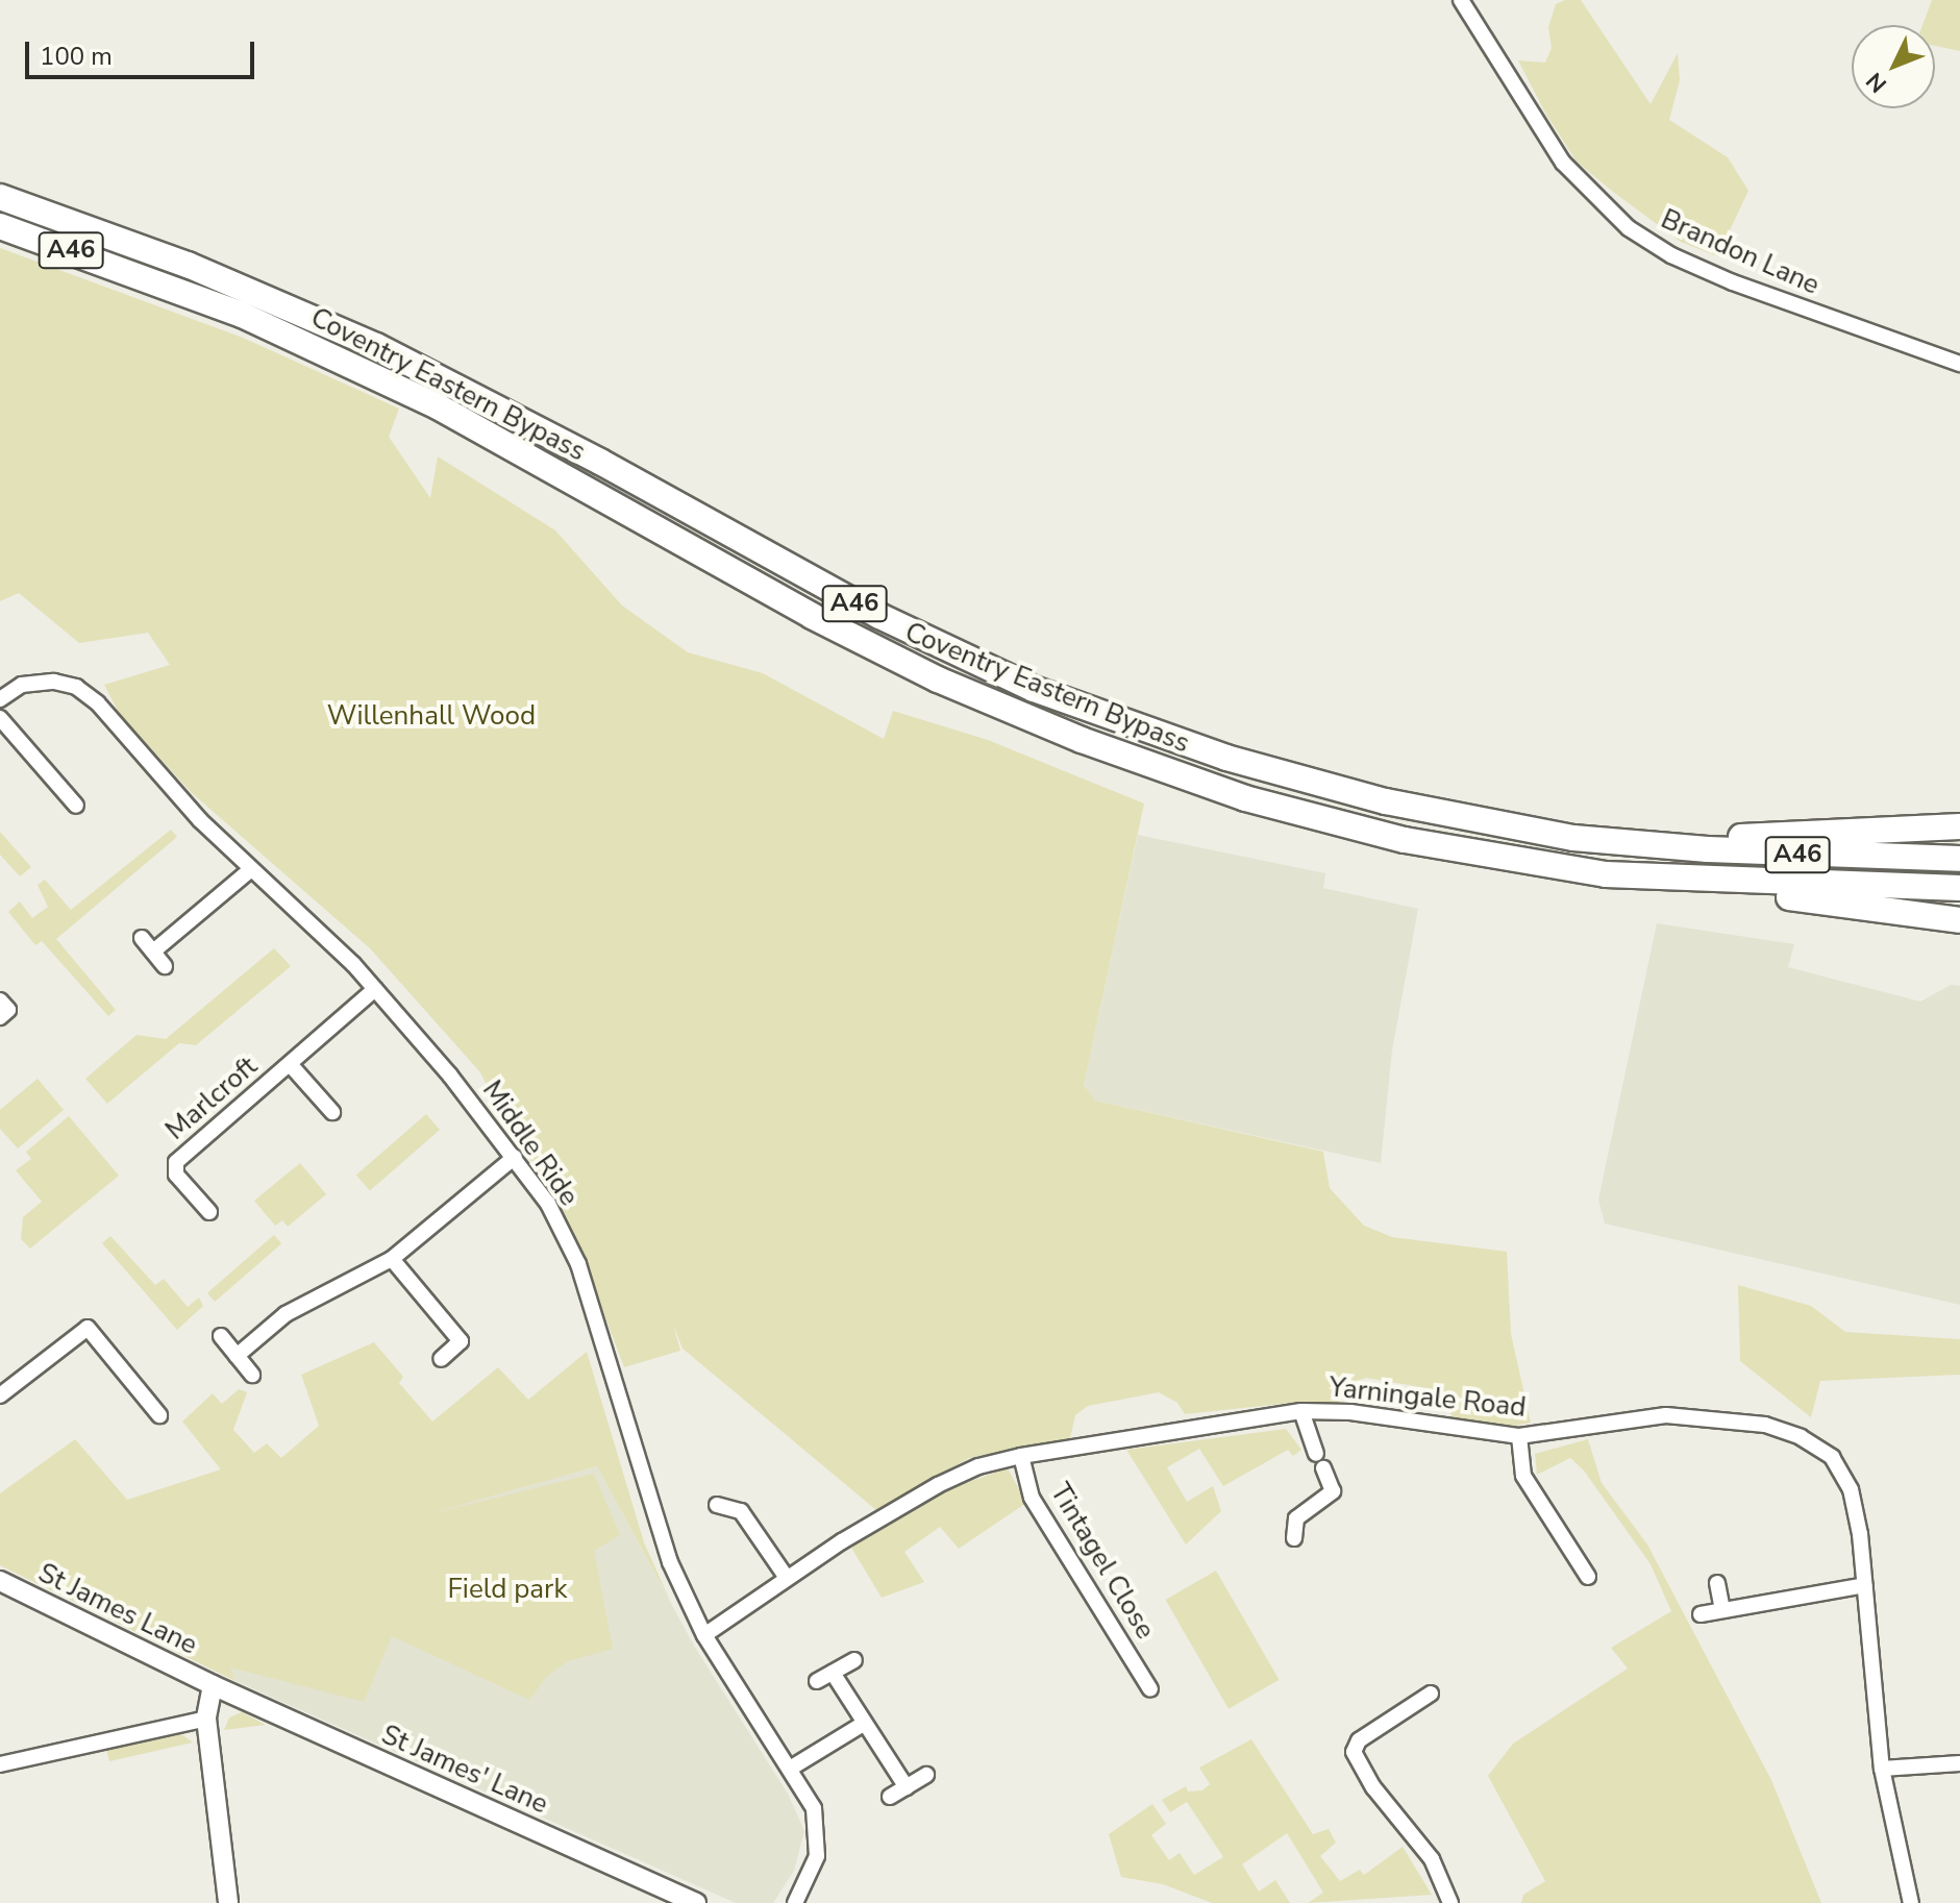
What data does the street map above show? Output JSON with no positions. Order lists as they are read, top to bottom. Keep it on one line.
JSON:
{"streets":{"highway":["A46","Coventry Eastern Bypass"],"street":["Brandon Lane","Marlcroft","Middle Ride","Yarningale Road","Tintagel Close","St James Lane","St James' Lane"]},"crossings":[["Marlcroft","Middle Ride"],["Middle Ride","Yarningale Road"],["Yarningale Road","Tintagel Close"],["St James Lane","St James' Lane"]],"parks":["Willenhall Wood","Field park"],"scale_bar":"100 m","north":"bottom left"}
